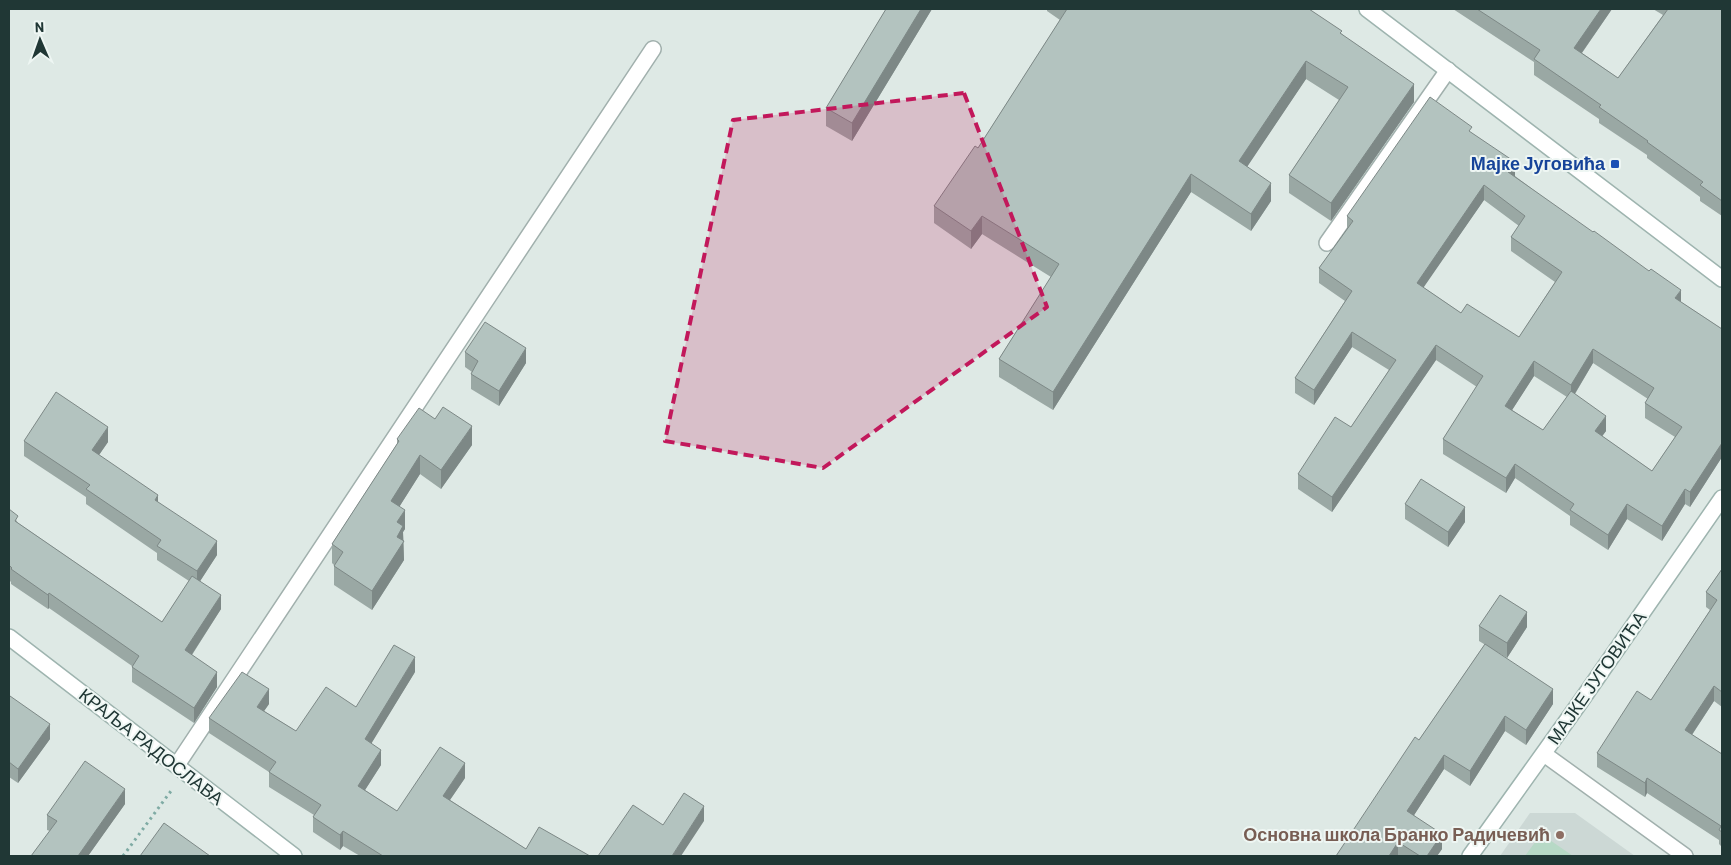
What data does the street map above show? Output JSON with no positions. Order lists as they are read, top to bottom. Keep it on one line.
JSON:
{"streets":{"street":["МАЈКЕ ЈУГОВИЋА","КРАЉА РАДОСЛАВА"]},"places":{"transit":["Мајке Југовића"],"other":["Основна школа Бранко Радичевић"]},"north":"top"}
